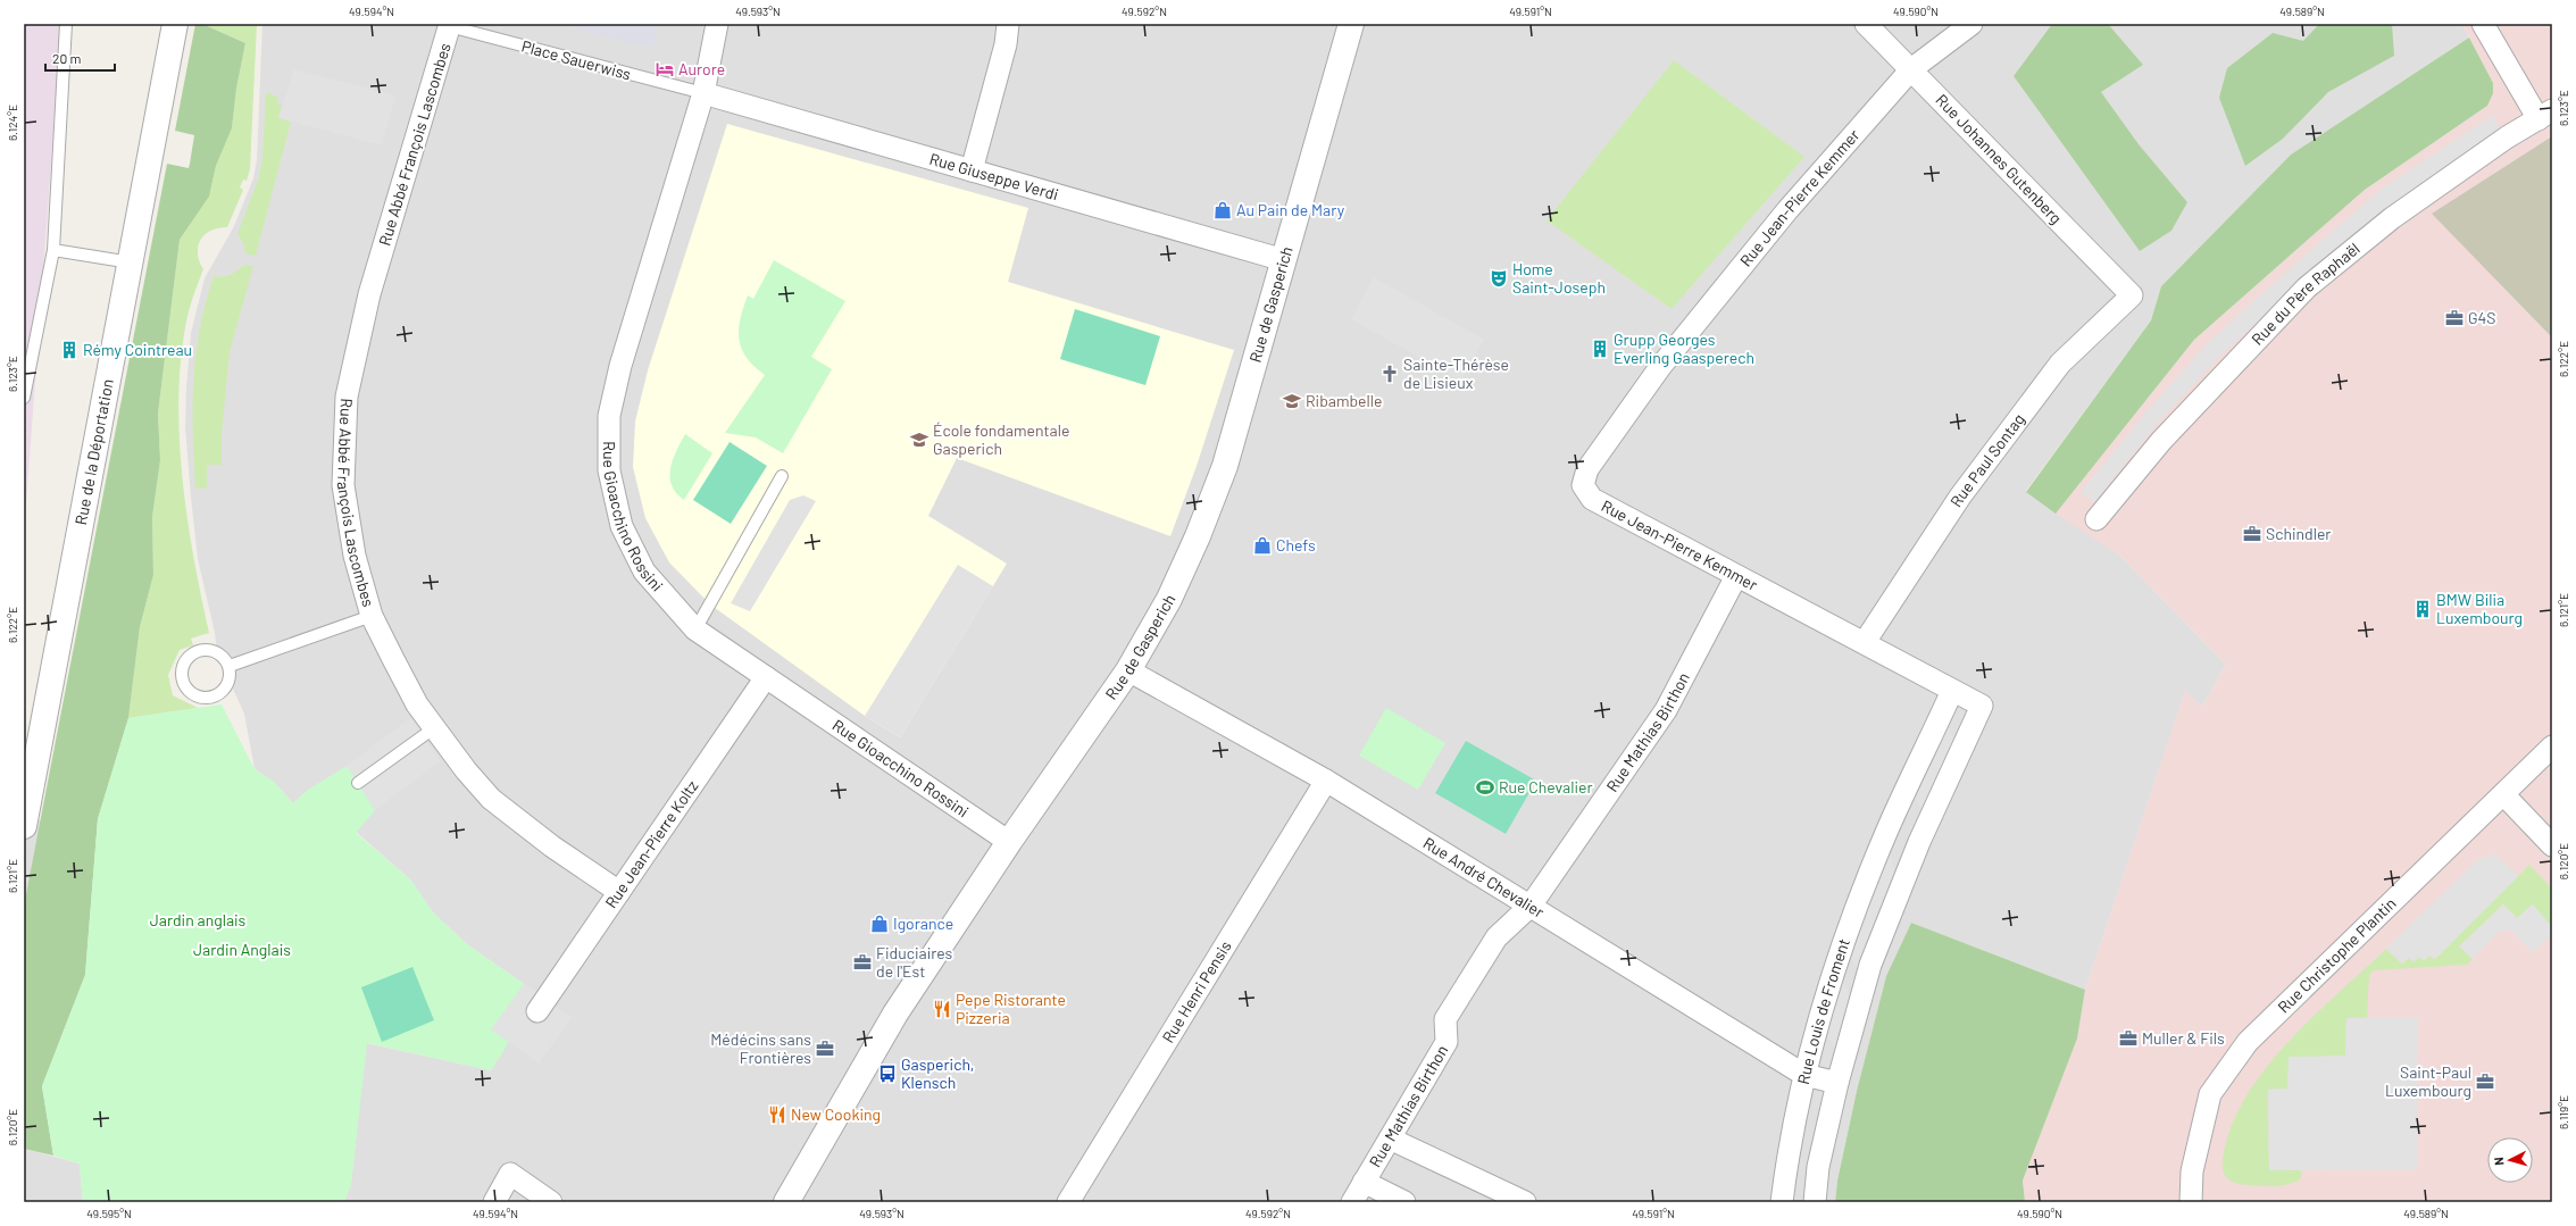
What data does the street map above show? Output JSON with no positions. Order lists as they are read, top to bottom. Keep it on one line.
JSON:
{"streets":{"street":["Rue Abbé François Lascombes","Rue Johannes Gutenberg","Rue Giuseppe Verdi","Rue Jean-Pierre Kemmer","Rue du Père Raphaël","Rue de Gasperich","Rue de la Déportation","Rue Paul Sontag","Rue Gioacchino Rossini","Rue Mathias Birthon","Rue Jean-Pierre Koltz","Rue André Chevalier","Rue Christophe Plantin","Rue Henri Pensis","Rue Louis de Froment"],"lane":["Place Sauerwiss"]},"crossings":[["Place Sauerwiss","Rue Abbé François Lascombes"],["Place Sauerwiss","Rue Giuseppe Verdi"],["Place Sauerwiss","Rue Gioacchino Rossini"],["Rue Abbé François Lascombes","Rue Jean-Pierre Koltz"],["Rue Johannes Gutenberg","Rue Jean-Pierre Kemmer"],["Rue Johannes Gutenberg","Rue Paul Sontag"],["Rue Giuseppe Verdi","Rue de Gasperich"],["Rue Giuseppe Verdi","Rue Gioacchino Rossini"],["Rue Jean-Pierre Kemmer","Rue Paul Sontag"],["Rue Jean-Pierre Kemmer","Rue Mathias Birthon"],["Rue Jean-Pierre Kemmer","Rue Louis de Froment"],["Rue de Gasperich","Rue Gioacchino Rossini"],["Rue de Gasperich","Rue André Chevalier"],["Rue Gioacchino Rossini","Rue Jean-Pierre Koltz"],["Rue Mathias Birthon","Rue André Chevalier"],["Rue André Chevalier","Rue Henri Pensis"],["Rue André Chevalier","Rue Louis de Froment"]],"parks":["Jardin anglais","Jardin Anglais"],"places":{"hotel":["Aurore"],"shop":["Au Pain de Mary","Chefs","Igorance"],"theatre":["Home Saint-Joseph"],"office":["G4S","Schindler","Fiduciaires de l'Est","Muller & Fils","Médécins sans Frontières","Saint-Paul Luxembourg"],"building":["Grupp Georges Everling Gaasperech","Rémy Cointreau","BMW Bilia Luxembourg"],"church":["Sainte-Thérèse de Lisieux"],"school or university":["Ribambelle","École fondamentale Gasperich"],"sports":["Rue Chevalier"],"restaurant":["Pepe Ristorante Pizzeria","New Cooking"],"bus stop":["Gasperich, Klensch"]},"scale_bar":"20 m","north":"left","coordinates":["49.594°N","49.593°N","49.592°N","49.591°N","49.590°N","49.589°N","6.123°E","6.124°E","6.122°E","6.121°E","6.120°E","6.119°E","49.595°N"]}
